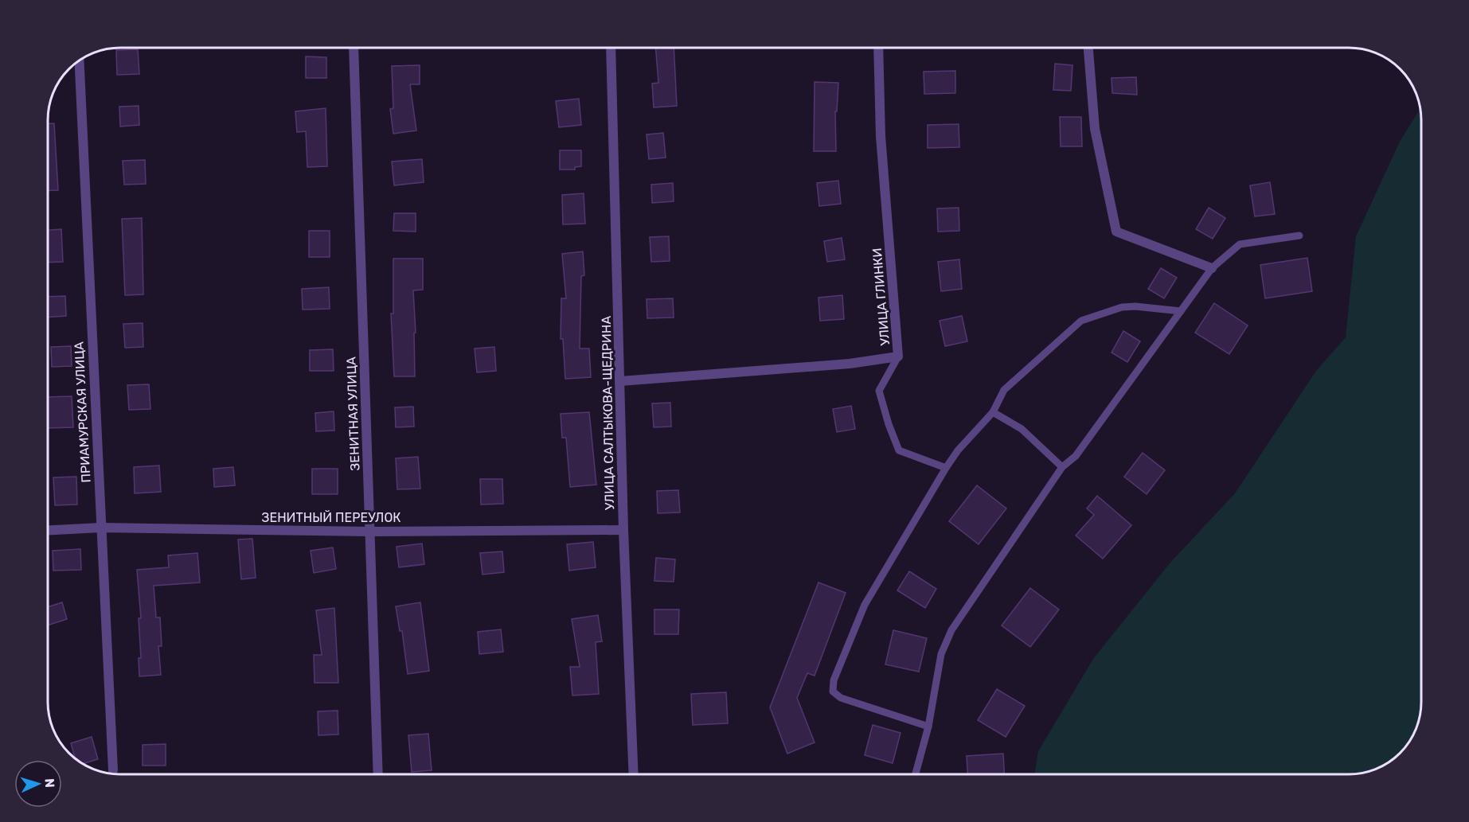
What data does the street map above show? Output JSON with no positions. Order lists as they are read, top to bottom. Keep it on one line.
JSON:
{"streets":{"street":["УЛИЦА ГЛИНКИ","ПРИАМУРСКАЯ УЛИЦА","УЛИЦА САЛТЫКОВА-ЩЕДРИНА","ЗЕНИТНАЯ УЛИЦА","ЗЕНИТНЫЙ ПЕРЕУЛОК"]},"crossings":[["УЛИЦА ГЛИНКИ","УЛИЦА САЛТЫКОВА-ЩЕДРИНА"],["ПРИАМУРСКАЯ УЛИЦА","ЗЕНИТНЫЙ ПЕРЕУЛОК"],["УЛИЦА САЛТЫКОВА-ЩЕДРИНА","ЗЕНИТНЫЙ ПЕРЕУЛОК"],["ЗЕНИТНАЯ УЛИЦА","ЗЕНИТНЫЙ ПЕРЕУЛОК"]],"north":"right"}
